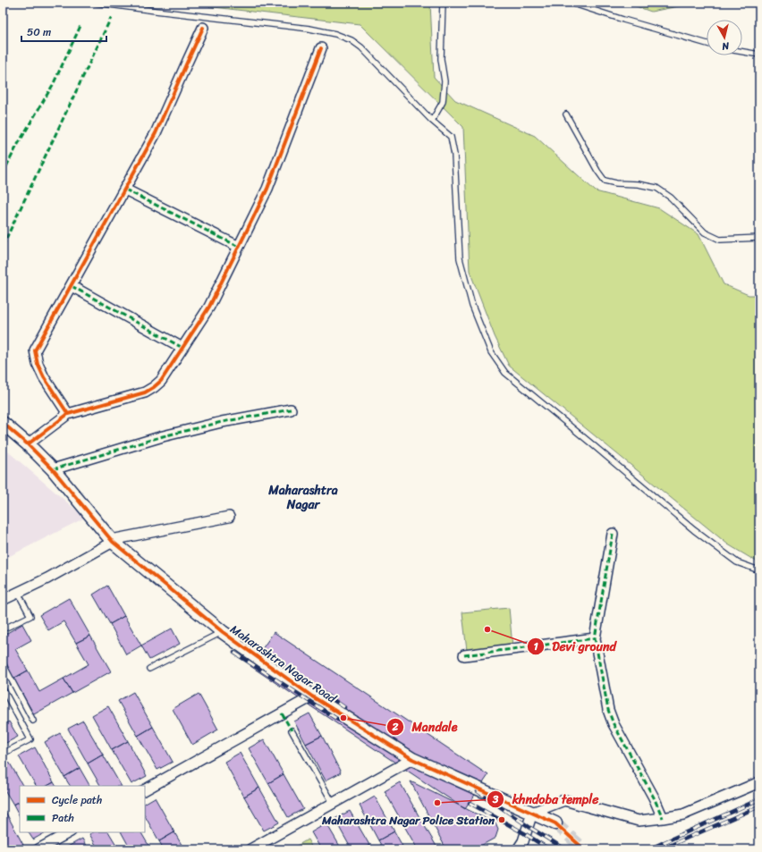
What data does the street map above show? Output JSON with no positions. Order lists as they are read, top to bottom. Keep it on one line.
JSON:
{"streets":{"street":["Maharashtra Nagar Road"]},"districts":["Maharashtra Nagar"],"places":["Devi ground","Mandale","khndoba temple","Maharashtra Nagar Police Station"],"legend":["Cycle path","Path"],"scale_bar":"50 m","north":"bottom"}
